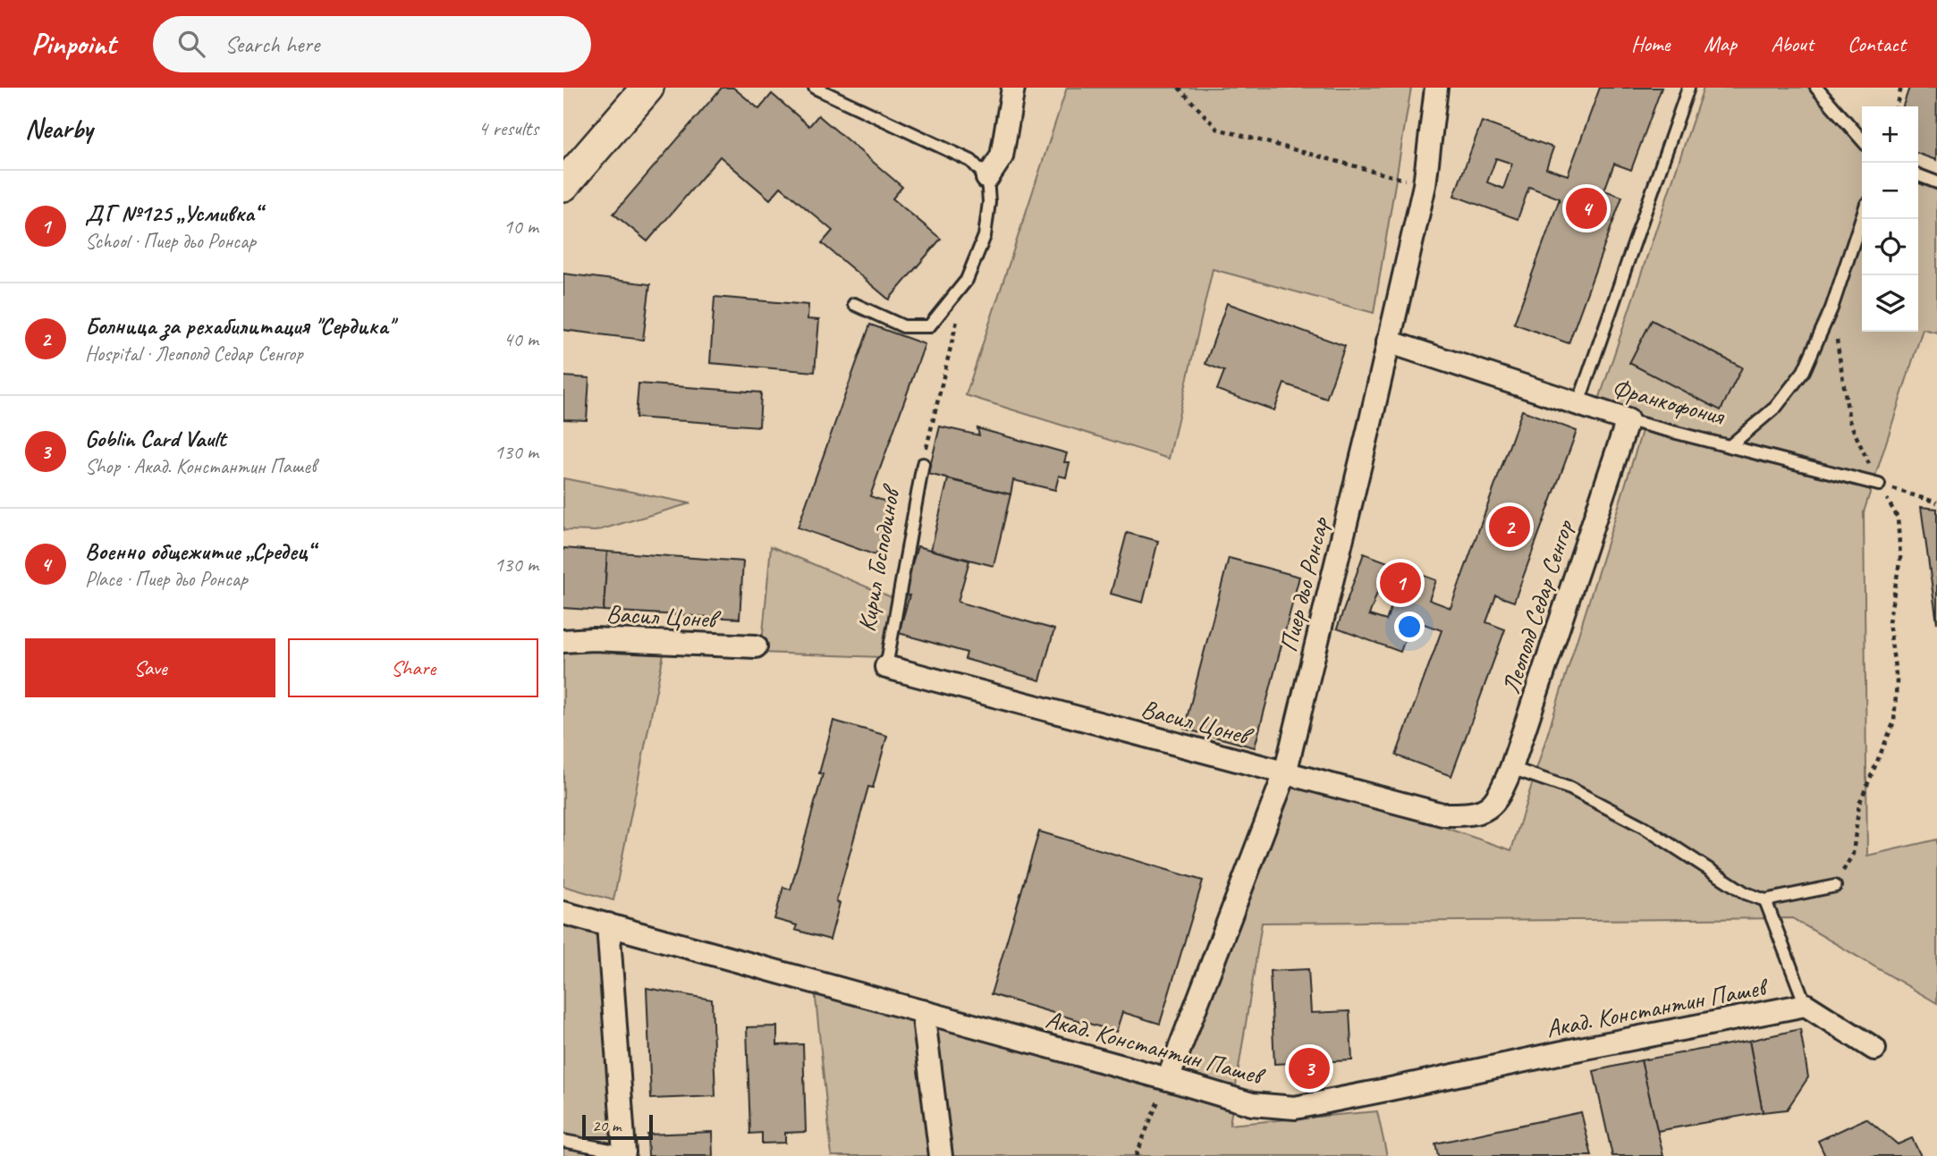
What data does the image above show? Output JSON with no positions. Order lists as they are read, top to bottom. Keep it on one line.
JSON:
{"streets":{"street":["Франкофония","Пиер дьо Ронсар","Леополд Седар Сенгор","Васил Цонев","Акад. Константин Пашев"],"lane":["Кирил Господинов"]},"crossings":[["Франкофония","Пиер дьо Ронсар"],["Франкофония","Леополд Седар Сенгор"],["Кирил Господинов","Васил Цонев"],["Пиер дьо Ронсар","Васил Цонев"],["Пиер дьо Ронсар","Акад. Константин Пашев"],["Леополд Седар Сенгор","Васил Цонев"]],"scale_bar":"20 m","page":{"header":"Pinpoint","search":"Search here","nav":["Home","Map","About","Contact"],"heading":["Nearby","4 results"],"map_buttons":["+","−"],"list":[{"mark":"1","name":"ДГ №125 „Усмивка“","note":"School · Пиер дьо Ронсар","value":"10 m"},{"mark":"2","name":"Болница за рехабилитация \"Сердика\"","note":"Hospital · Леополд Седар Сенгор","value":"40 m"},{"mark":"3","name":"Goblin Card Vault","note":"Shop · Акад. Константин Пашев","value":"130 m"},{"mark":"4","name":"Военно общежитие „Средец“","note":"Place · Пиер дьо Ронсар","value":"130 m"}],"pins":["4","2","1","3"],"buttons":["Save","Share"],"scale":"20 m"}}
